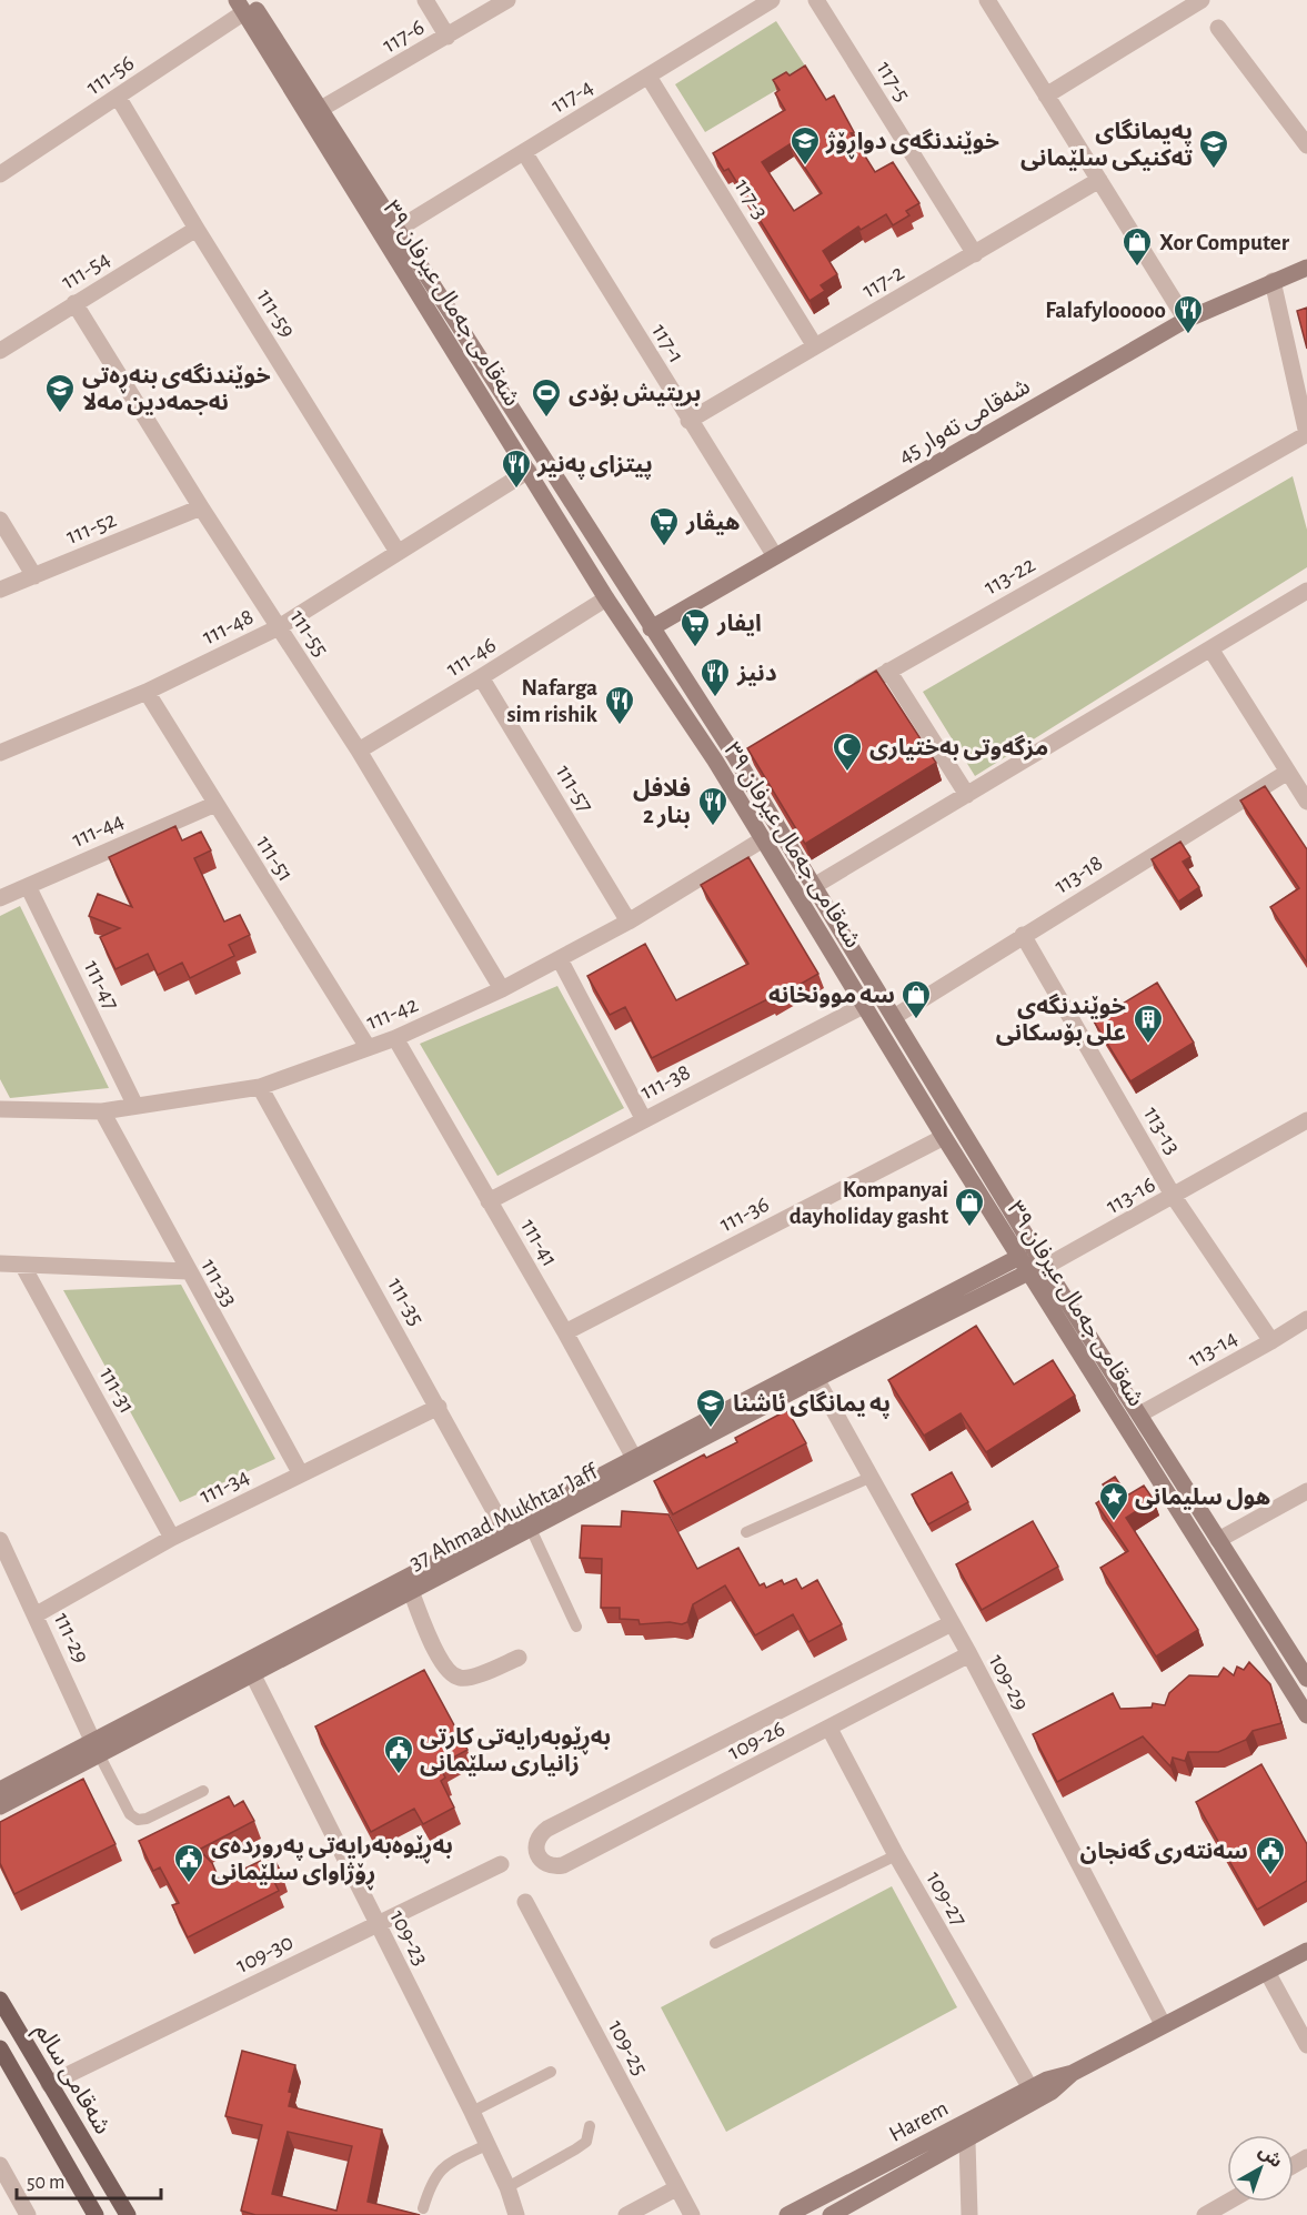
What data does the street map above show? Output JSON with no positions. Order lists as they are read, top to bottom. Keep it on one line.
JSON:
{"streets":{"main road":["شەقامی جەمال عیرفان ٣٩","شەقامی تەوار 45","37 Ahmad Mukhtar Jaff","شەقامی سالم","Harem"],"street":["117-6","111-56","117-5","117-4","117-3","111-54","117-2","111-59","117-1","111-52","113-22","111-48","111-55","111-46","111-57","111-44","111-51","113-18","111-47","111-42","111-38","113-13","113-16","111-36","111-41","111-33","111-35","113-14","111-31","111-34","111-29","109-29","109-26","109-27","109-23","109-30","109-25"]},"crossings":[["117-6","شەقامی جەمال عیرفان ٣٩"],["111-56","شەقامی جەمال عیرفان ٣٩"],["111-56","111-59"],["117-5","117-2"],["117-4","117-3"],["117-4","شەقامی جەمال عیرفان ٣٩"],["117-4","117-1"],["117-3","117-2"],["111-54","111-59"],["111-54","111-55"],["117-2","117-1"],["شەقامی جەمال عیرفان ٣٩","شەقامی تەوار 45"],["شەقامی جەمال عیرفان ٣٩","111-48"],["شەقامی جەمال عیرفان ٣٩","111-46"],["شەقامی جەمال عیرفان ٣٩","113-18"],["شەقامی جەمال عیرفان ٣٩","111-42"],["شەقامی جەمال عیرفان ٣٩","111-38"],["شەقامی جەمال عیرفان ٣٩","113-16"],["شەقامی جەمال عیرفان ٣٩","111-36"],["شەقامی جەمال عیرفان ٣٩","113-14"],["شەقامی جەمال عیرفان ٣٩","37 Ahmad Mukhtar Jaff"],["111-59","111-48"],["117-1","شەقامی تەوار 45"],["111-52","111-55"],["111-48","111-55"],["111-48","111-51"],["111-55","111-46"],["111-55","111-42"],["111-46","111-57"],["111-57","111-42"],["111-44","111-51"],["111-44","111-47"],["111-51","111-42"],["113-18","113-13"],["111-47","111-42"],["111-42","111-41"],["111-42","111-33"],["111-42","111-35"],["111-38","111-41"],["113-13","113-16"],["113-13","113-14"],["113-16","37 Ahmad Mukhtar Jaff"],["111-36","111-41"],["111-41","37 Ahmad Mukhtar Jaff"],["111-33","111-34"],["111-35","111-34"],["111-35","37 Ahmad Mukhtar Jaff"],["111-31","111-34"],["111-34","111-29"],["37 Ahmad Mukhtar Jaff","111-29"],["37 Ahmad Mukhtar Jaff","109-29"],["37 Ahmad Mukhtar Jaff","109-23"],["109-29","109-26"],["109-29","Harem"],["109-26","109-27"],["109-27","Harem"],["109-23","109-30"],["109-30","شەقامی سالم"]],"places":{"school or university":["خوێندنگەی دواڕۆژ","پەیمانگای تەکنیکی سلێمانی","خوێندنگەی بنەڕەتی نەجمەدین مەلا","په یمانگای ئاشنا"],"shop":["Xor Computer","سه موونخانه","Kompanyai dayholiday gasht"],"restaurant":["Falafylooooo","پیتزای پەنیر","دنيز","Nafarga sim rishik","فلافل بنار 2"],"sports":["بریتیش بۆدی"],"supermarket":["هيڤار","ايفار"],"mosque":["مزگەوتی بەختیاری"],"building":["خوێندنگەی علی بۆسکانی"],"place":["هول سليمانى"],"public building":["بەڕێوبەرایەتی کارتی زانیاری سلێمانی","سەنتەری گەنجان","بەڕێوەبەرایەتی پەروردەی ڕۆژاوای سلێمانی"]},"scale_bar":"50 m","north":"top right"}
